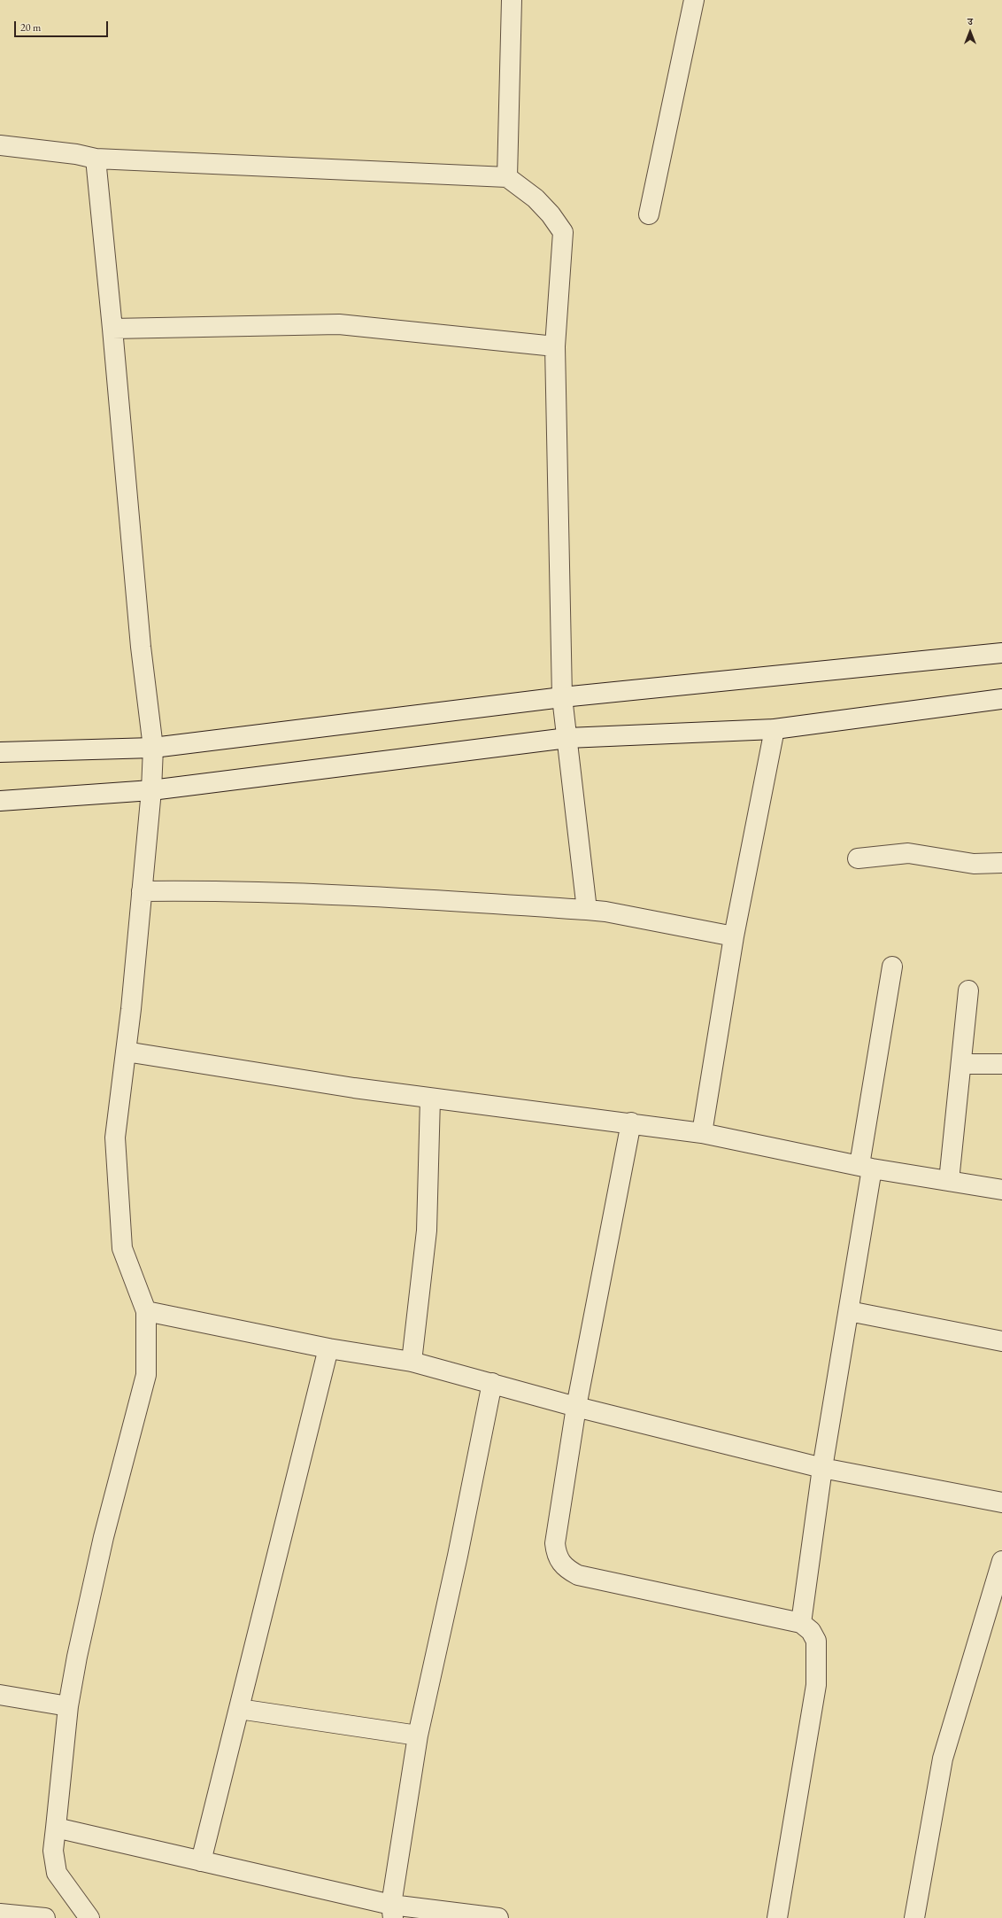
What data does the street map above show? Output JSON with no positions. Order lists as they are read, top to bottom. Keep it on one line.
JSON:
{"scale_bar":"20 m","north":"top"}
